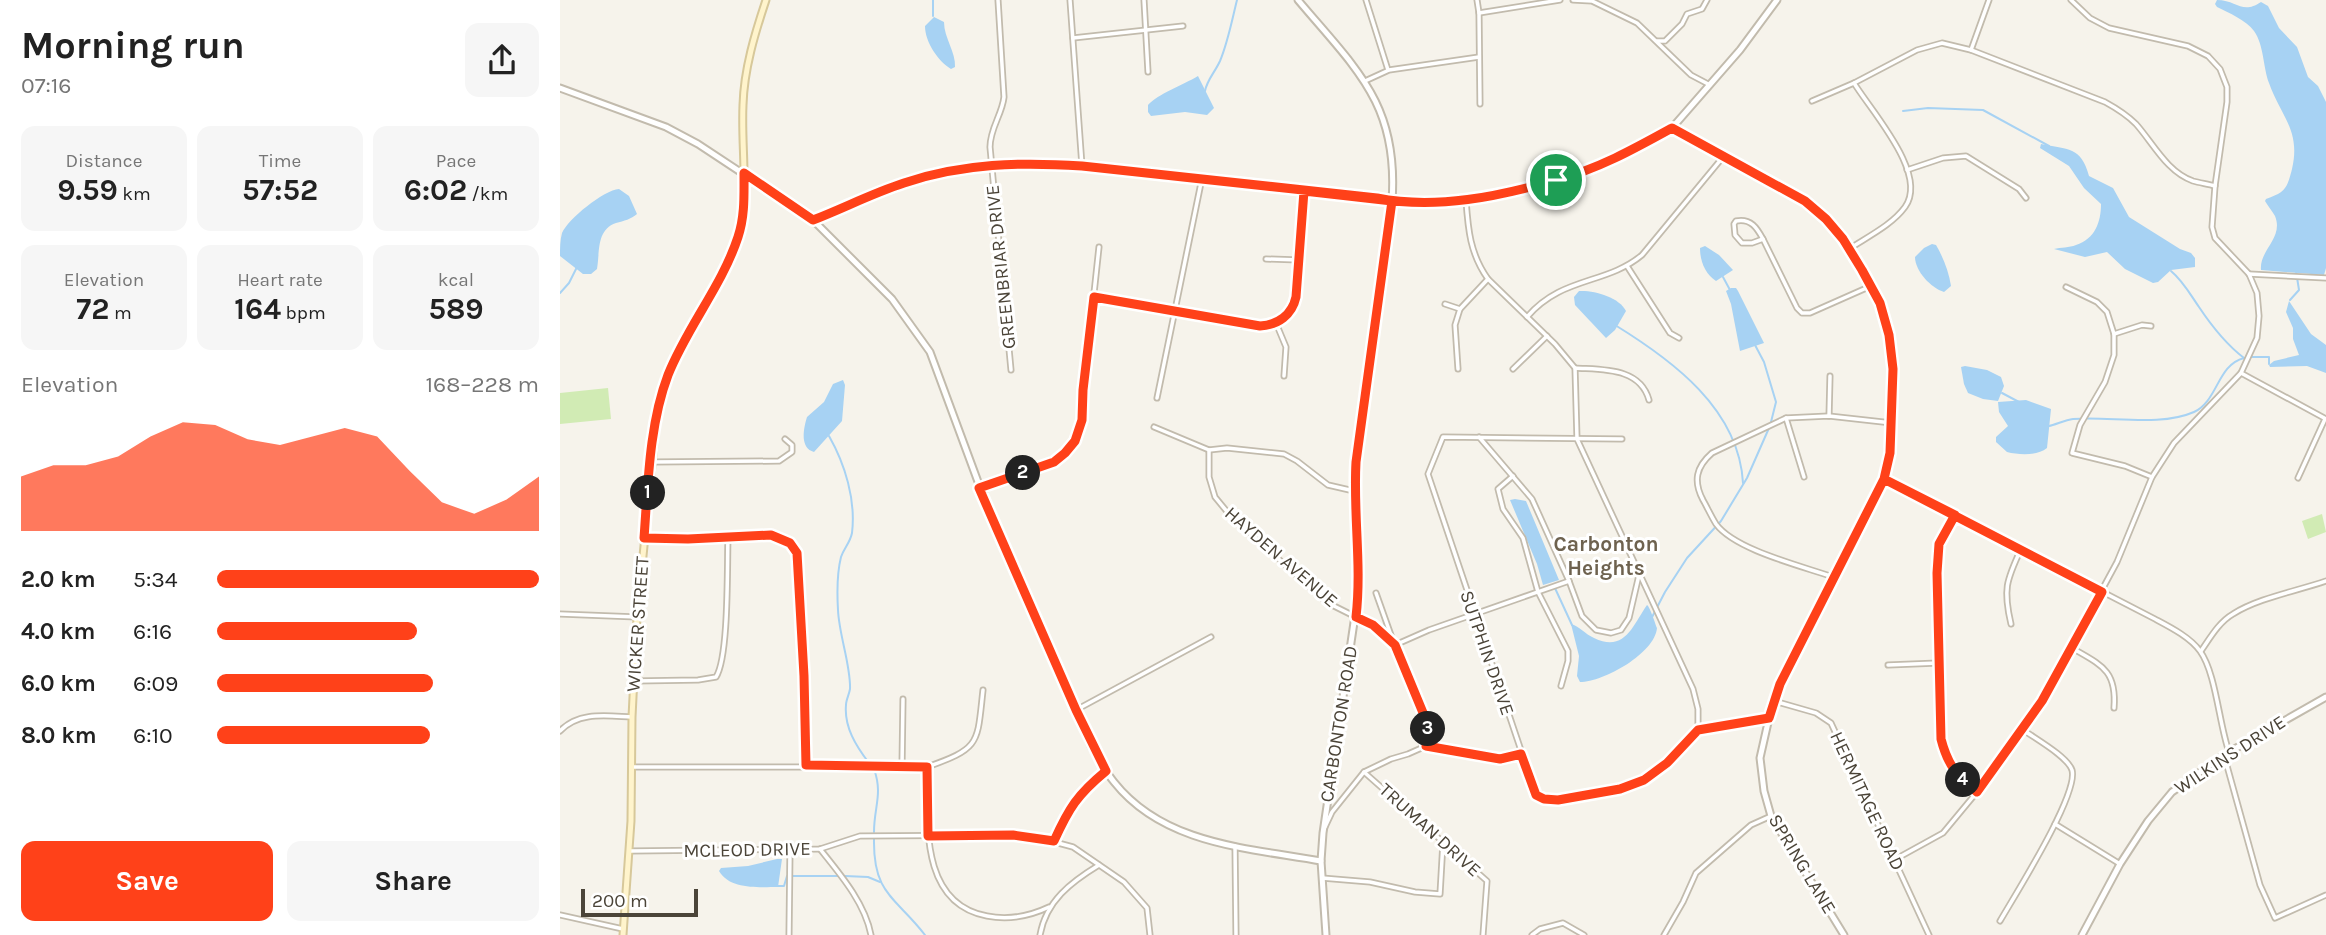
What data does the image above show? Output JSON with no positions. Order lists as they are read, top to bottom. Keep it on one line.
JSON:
{"streets":{"main road":["WICKER STREET"],"street":["GREENBRIAR DRIVE","HAYDEN AVENUE","SUTPHIN DRIVE","CARBONTON ROAD","WILKINS DRIVE","HERMITAGE ROAD","TRUMAN DRIVE","MCLEOD DRIVE","SPRING LANE"]},"crossings":[["HAYDEN AVENUE","CARBONTON ROAD"],["WICKER STREET","MCLEOD DRIVE"],["HERMITAGE ROAD","SPRING LANE"]],"districts":["Carbonton Heights"],"scale_bar":"200 m","page":{"heading":["Morning run","07:16"],"stats":[["Distance","9.59 km"],["Time","57:52"],["Pace","6:02 /km"],["Elevation","72 m"],["Heart rate","164 bpm"],["kcal","589"]],"chart":["Elevation","168–228 m"],"pins":["2","1","3","4"],"list":[{"name":"2.0 km","note":"5:34"},{"name":"4.0 km","note":"6:16"},{"name":"6.0 km","note":"6:09"},{"name":"8.0 km","note":"6:10"}],"buttons":["Save","Share"],"scale":"200 m"}}
